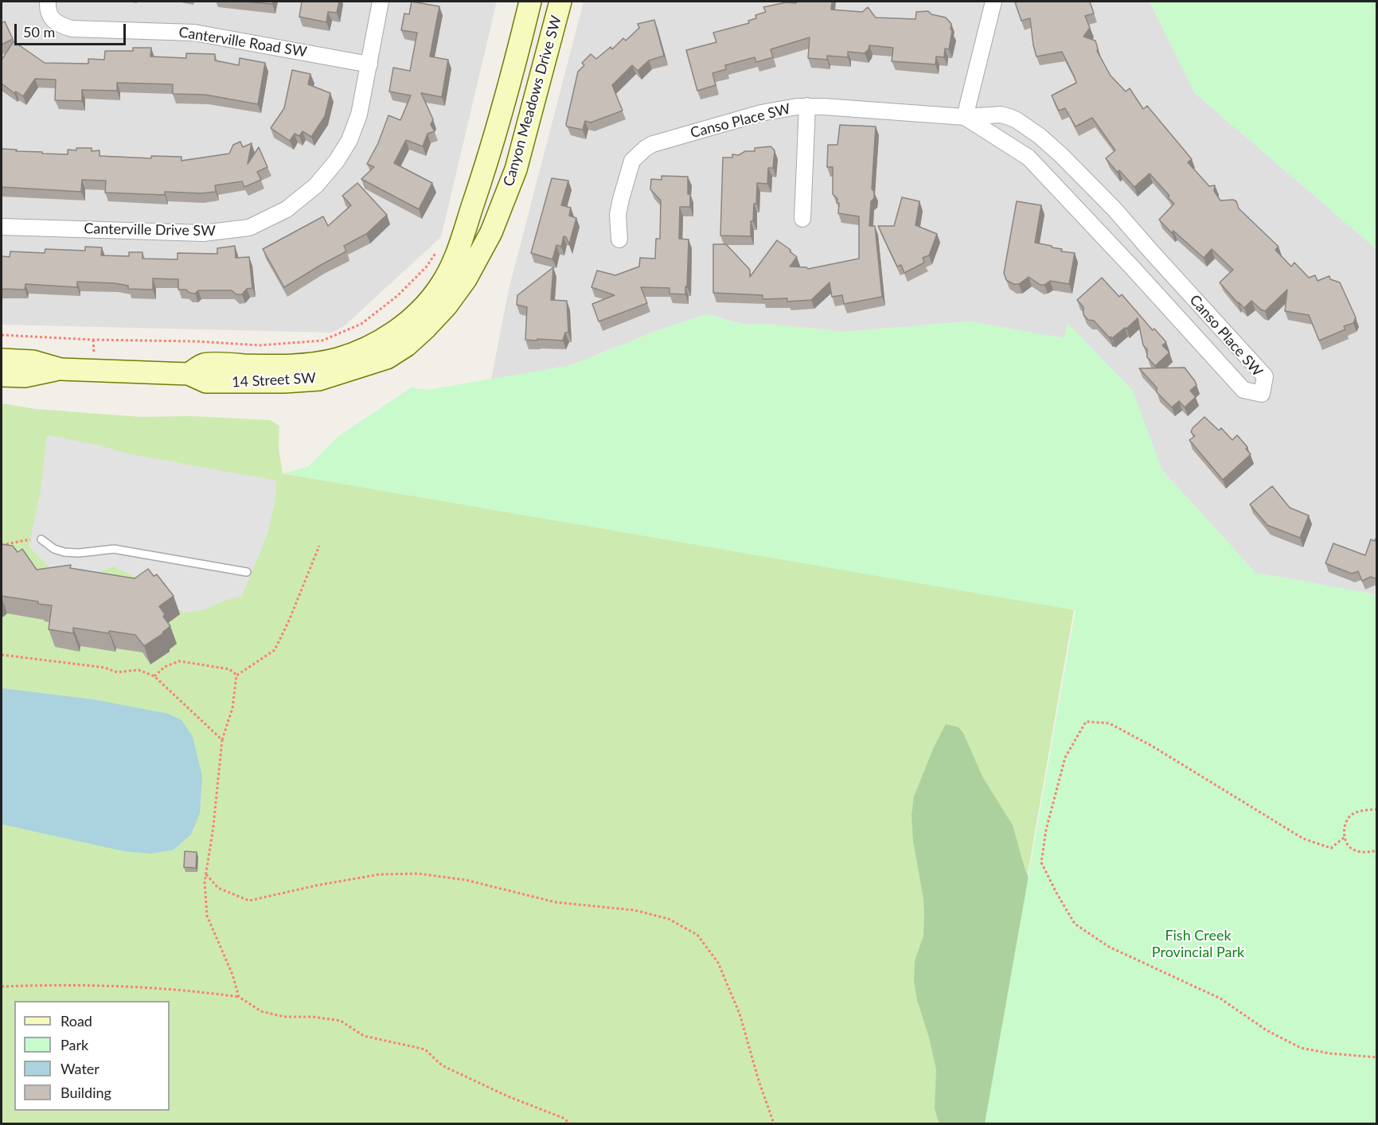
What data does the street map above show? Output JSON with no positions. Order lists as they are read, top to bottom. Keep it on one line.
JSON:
{"streets":{"main road":["Canyon Meadows Drive SW","14 Street SW"],"street":["Canterville Road SW","Canso Place SW","Canterville Drive SW"]},"crossings":[["Canterville Road SW","Canterville Drive SW"],["Canyon Meadows Drive SW","14 Street SW"]],"parks":["Fish Creek Provincial Park"],"legend":["Road","Park","Water","Building"],"scale_bar":"50 m"}
